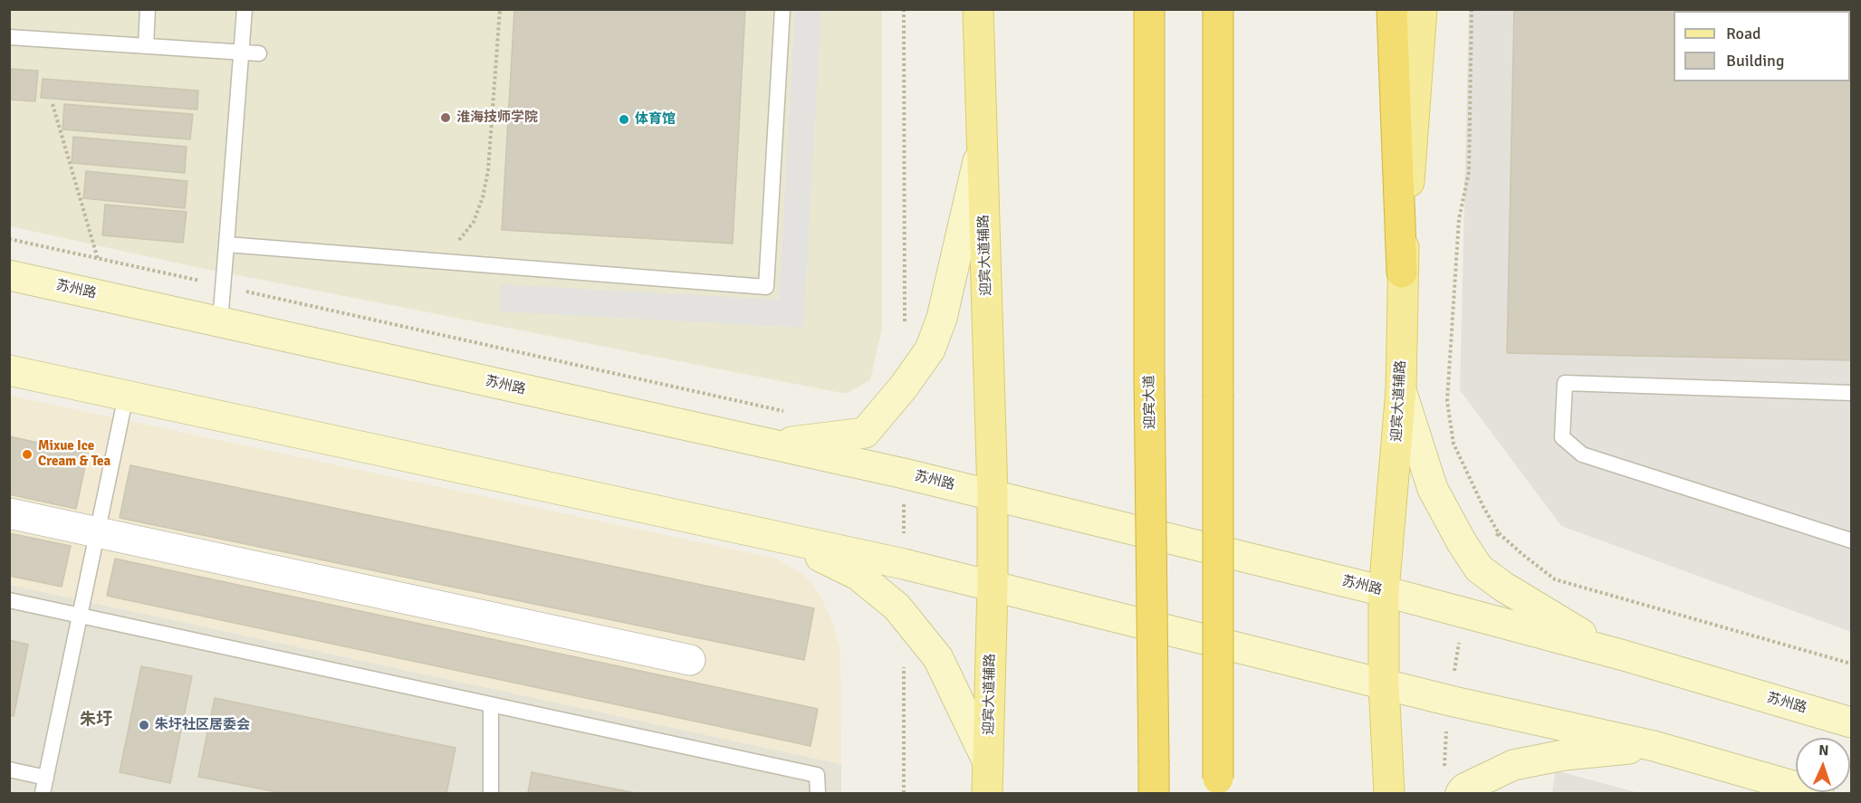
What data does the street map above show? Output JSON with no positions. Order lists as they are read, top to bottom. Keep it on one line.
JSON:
{"streets":{"highway":["迎宾大道"],"main road":["迎宾大道辅路","苏州路"]},"crossings":[["迎宾大道辅路","苏州路"]],"districts":["朱圩"],"places":["淮海技师学院","体育馆","Mixue Ice Cream & Tea","朱圩社区居委会"],"legend":["Road","Building"],"north":"top"}
